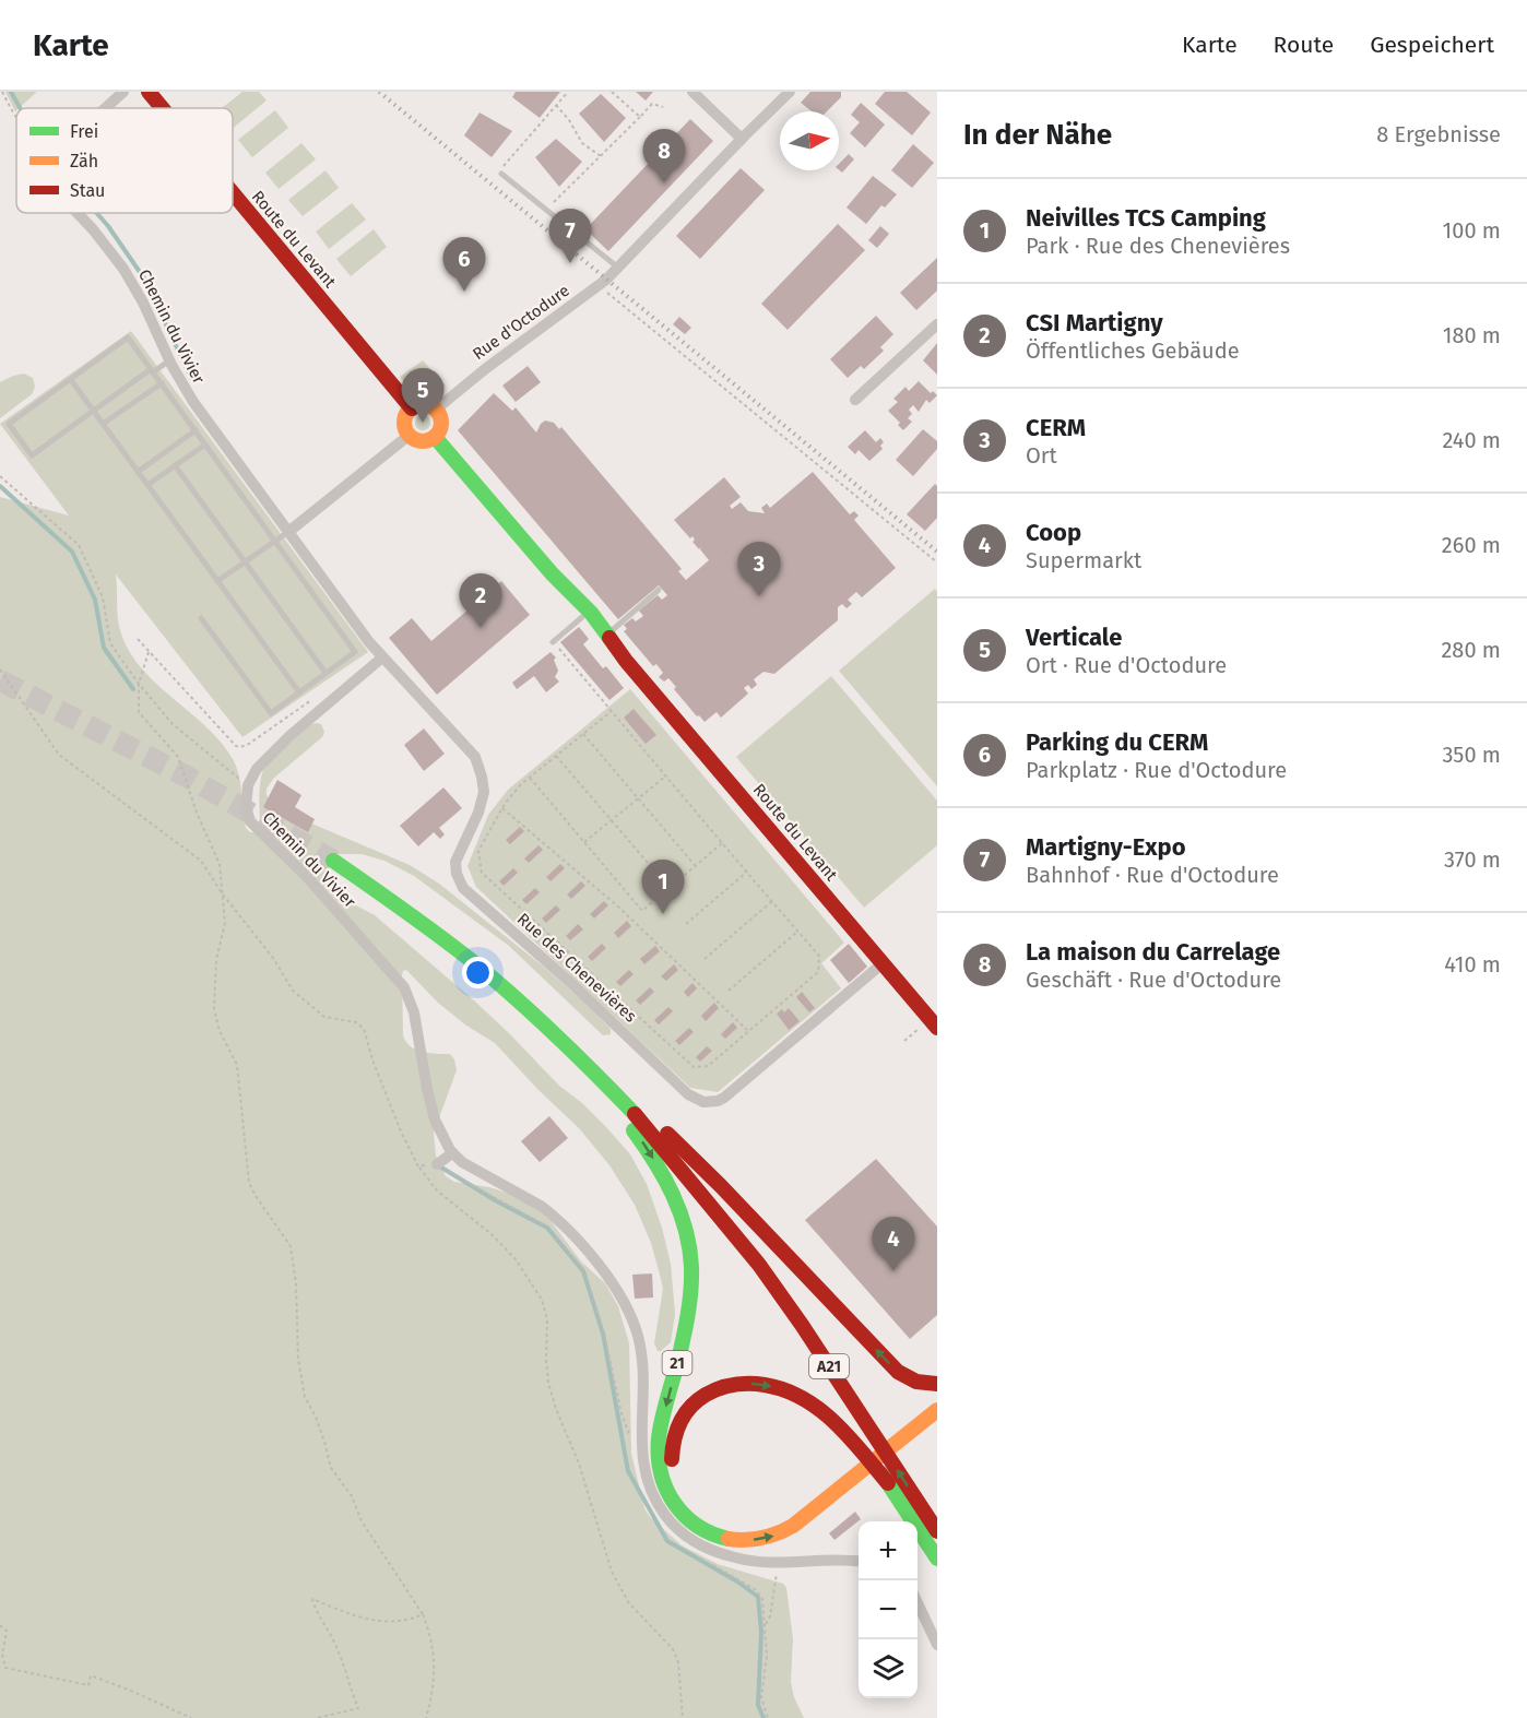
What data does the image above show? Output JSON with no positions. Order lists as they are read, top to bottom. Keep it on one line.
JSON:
{"streets":{"main road":["Route du Levant","21","A21"],"street":["Rue d'Octodure","Chemin du Vivier","Rue des Chenevières"]},"crossings":[["Route du Levant","Rue d'Octodure"],["Route du Levant","Rue des Chenevières"],["Chemin du Vivier","Rue des Chenevières"],["21","A21"]],"legend":["Frei","Zäh","Stau"],"north":"right","page":{"header":"Karte","nav":["Karte","Route","Gespeichert"],"heading":["In der Nähe","8 Ergebnisse"],"pins":["8","7","6","5","3","2","1","4"],"list":[{"mark":"1","name":"Neivilles TCS Camping","note":"Park · Rue des Chenevières","value":"100 m"},{"mark":"2","name":"CSI Martigny","note":"Öffentliches Gebäude","value":"180 m"},{"mark":"3","name":"CERM","note":"Ort","value":"240 m"},{"mark":"4","name":"Coop","note":"Supermarkt","value":"260 m"},{"mark":"5","name":"Verticale","note":"Ort · Rue d'Octodure","value":"280 m"},{"mark":"6","name":"Parking du CERM","note":"Parkplatz · Rue d'Octodure","value":"350 m"},{"mark":"7","name":"Martigny-Expo","note":"Bahnhof · Rue d'Octodure","value":"370 m"},{"mark":"8","name":"La maison du Carrelage","note":"Geschäft · Rue d'Octodure","value":"410 m"}],"map_buttons":["+","−"]}}
